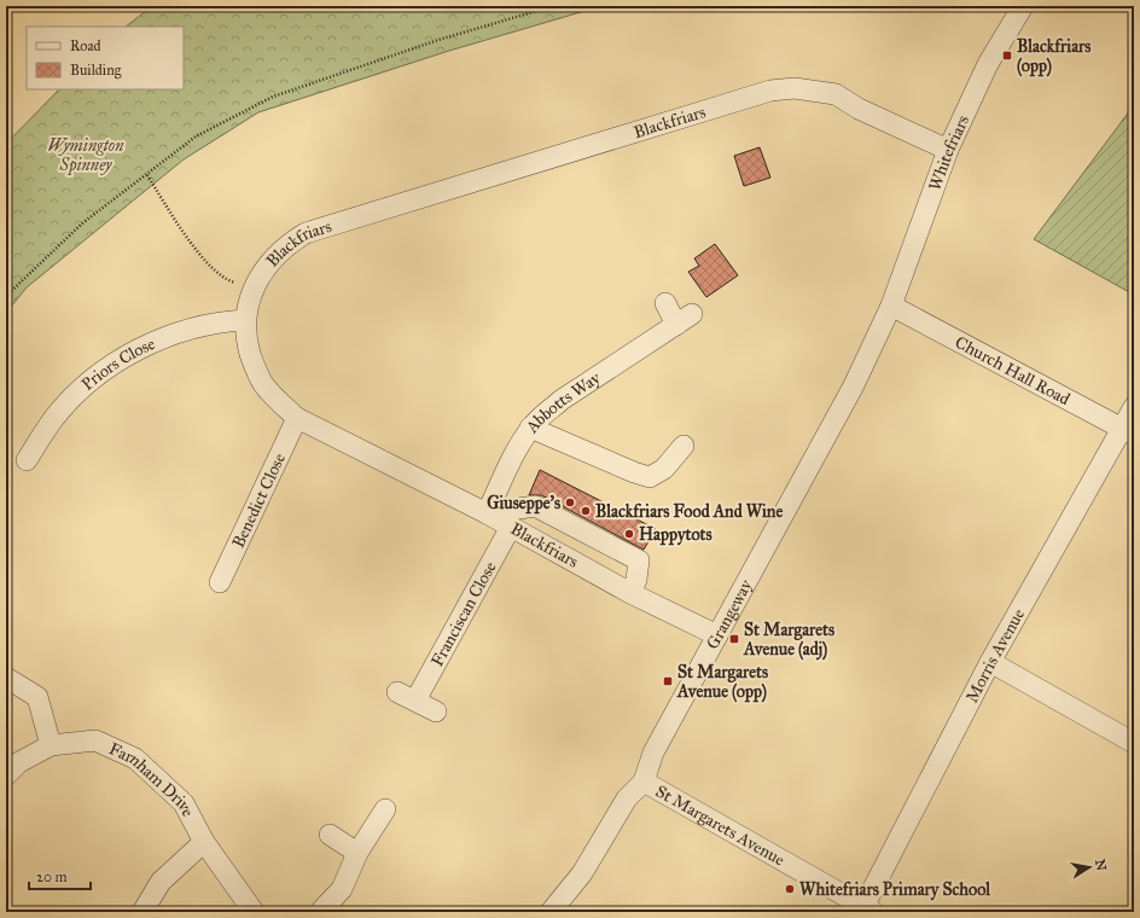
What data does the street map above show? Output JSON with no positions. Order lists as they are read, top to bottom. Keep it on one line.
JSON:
{"streets":{"street":["Blackfriars","Whitefriars","Priors Close","Church Hall Road","Abbotts Way","Benedict Close","Franciscan Close","Grangeway","Morris Avenue","Farnham Drive","St Margarets Avenue"]},"crossings":[["Blackfriars","Whitefriars"],["Blackfriars","Priors Close"],["Blackfriars","Abbotts Way"],["Blackfriars","Benedict Close"],["Blackfriars","Franciscan Close"],["Blackfriars","Grangeway"],["Whitefriars","Church Hall Road"],["Whitefriars","Grangeway"],["Church Hall Road","Grangeway"],["Church Hall Road","Morris Avenue"],["Grangeway","St Margarets Avenue"],["Morris Avenue","St Margarets Avenue"]],"parks":["Wymington Spinney"],"places":{"transit":["Blackfriars (opp)","St Margarets Avenue (adj)","St Margarets Avenue (opp)"],"other":["Giuseppe's","Blackfriars Food And Wine","Happytots","Whitefriars Primary School"]},"legend":["Road","Building"],"scale_bar":"20 m","north":"right"}
